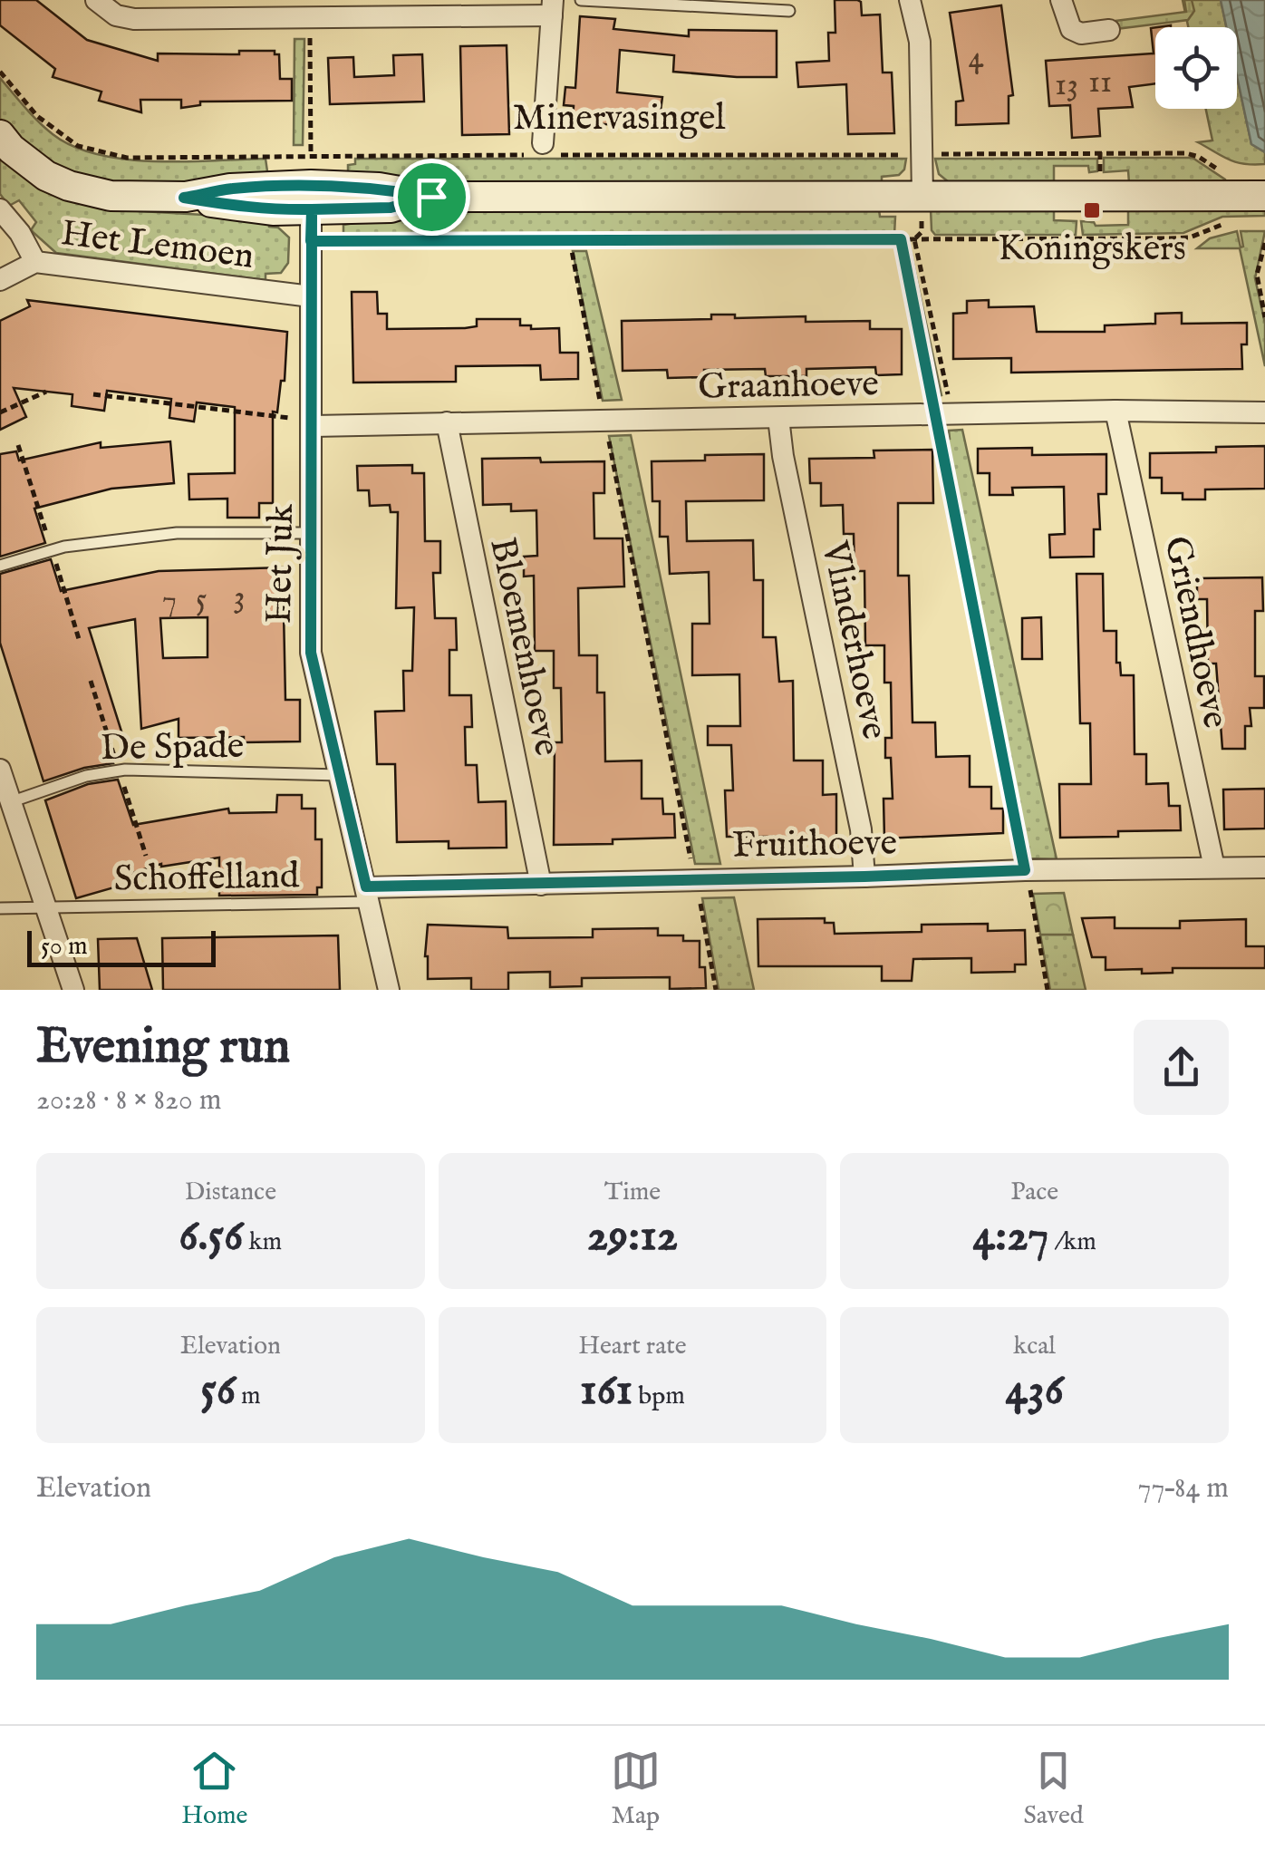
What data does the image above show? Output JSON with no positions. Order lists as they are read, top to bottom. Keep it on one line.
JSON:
{"streets":{"street":["Het Lemoen","Graanhoeve","Het Juk","Griendhoeve","Vlinderhoeve","Bloemenhoeve","Fruithoeve"],"lane":["De Spade","Schoffelland"],"path":["Minervasingel"]},"crossings":[["Het Lemoen","Het Juk"],["Graanhoeve","Het Juk"],["Graanhoeve","Griendhoeve"],["Graanhoeve","Vlinderhoeve"],["Graanhoeve","Bloemenhoeve"],["Het Juk","De Spade"],["Het Juk","Fruithoeve"],["Het Juk","Schoffelland"],["Griendhoeve","Fruithoeve"],["Vlinderhoeve","Fruithoeve"],["Bloemenhoeve","Fruithoeve"],["Fruithoeve","Schoffelland"]],"places":{"transit":["Koningskers"]},"house_numbers":["4","11","13","3","5","7"],"scale_bar":"50 m","page":{"scale":"50 m","heading":["Evening run","20:28 · 8 × 820 m"],"stats":[["Distance","6.56 km"],["Time","29:12"],["Pace","4:27 /km"],["Elevation","56 m"],["Heart rate","161 bpm"],["kcal","436"]],"chart":["Elevation","77–84 m"],"tabs":["Home","Map","Saved"]}}
